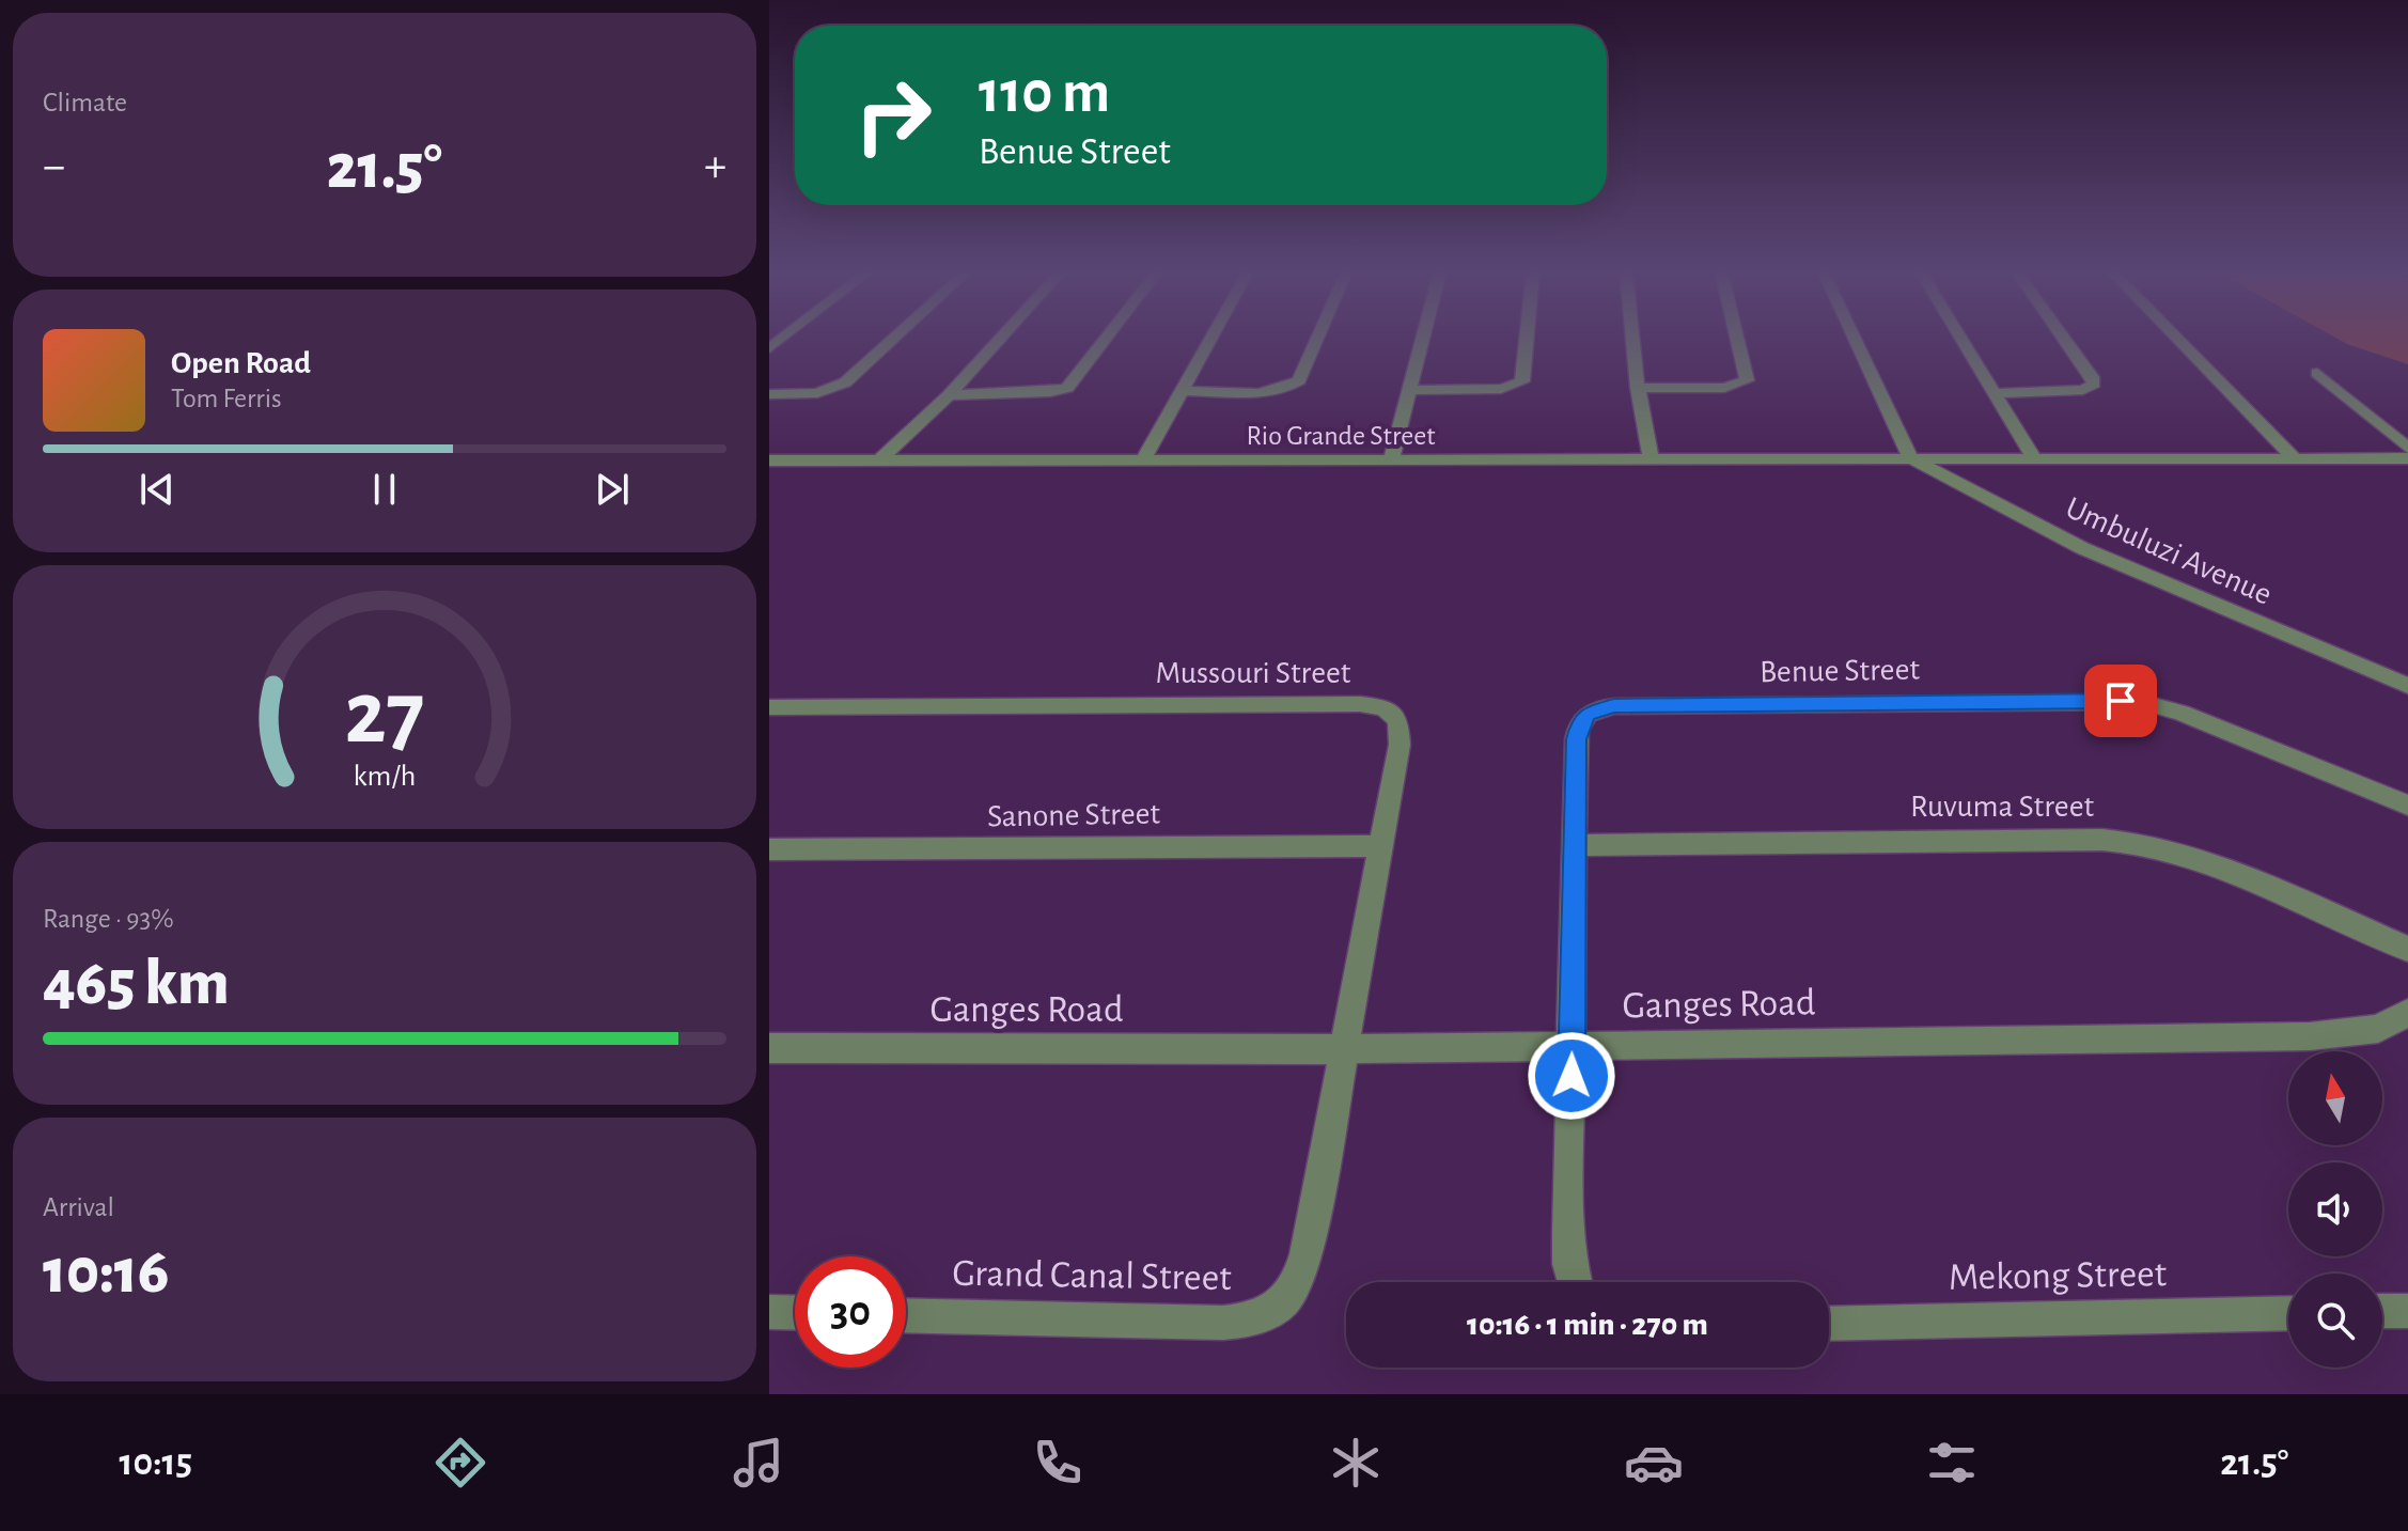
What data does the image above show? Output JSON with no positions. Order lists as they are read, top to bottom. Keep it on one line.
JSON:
{"streets":{"street":["Rio Grande Street","Umbuluzi Avenue","Benue Street","Mussouri Street","Ruvuma Street","Sanone Street","Ganges Road","Grand Canal Street","Mekong Street"]},"crossings":[["Rio Grande Street","Umbuluzi Avenue"],["Benue Street","Ruvuma Street"],["Benue Street","Ganges Road"],["Mussouri Street","Sanone Street"],["Mussouri Street","Ganges Road"],["Mussouri Street","Grand Canal Street"],["Ganges Road","Grand Canal Street"]],"north":"top","page":{"tile":["Climate",["Range · 93%","465 km"],["Arrival","10:16"]],"turn":["110 m","Benue Street"],"heat":["−","21.5°","+"],"song":["Open Road","Tom Ferris"],"limit":"30","trip":"10:16 · 1 min · 270 m","tabs":["10:15","21.5°"],"gauge":["27","km/h"]}}
